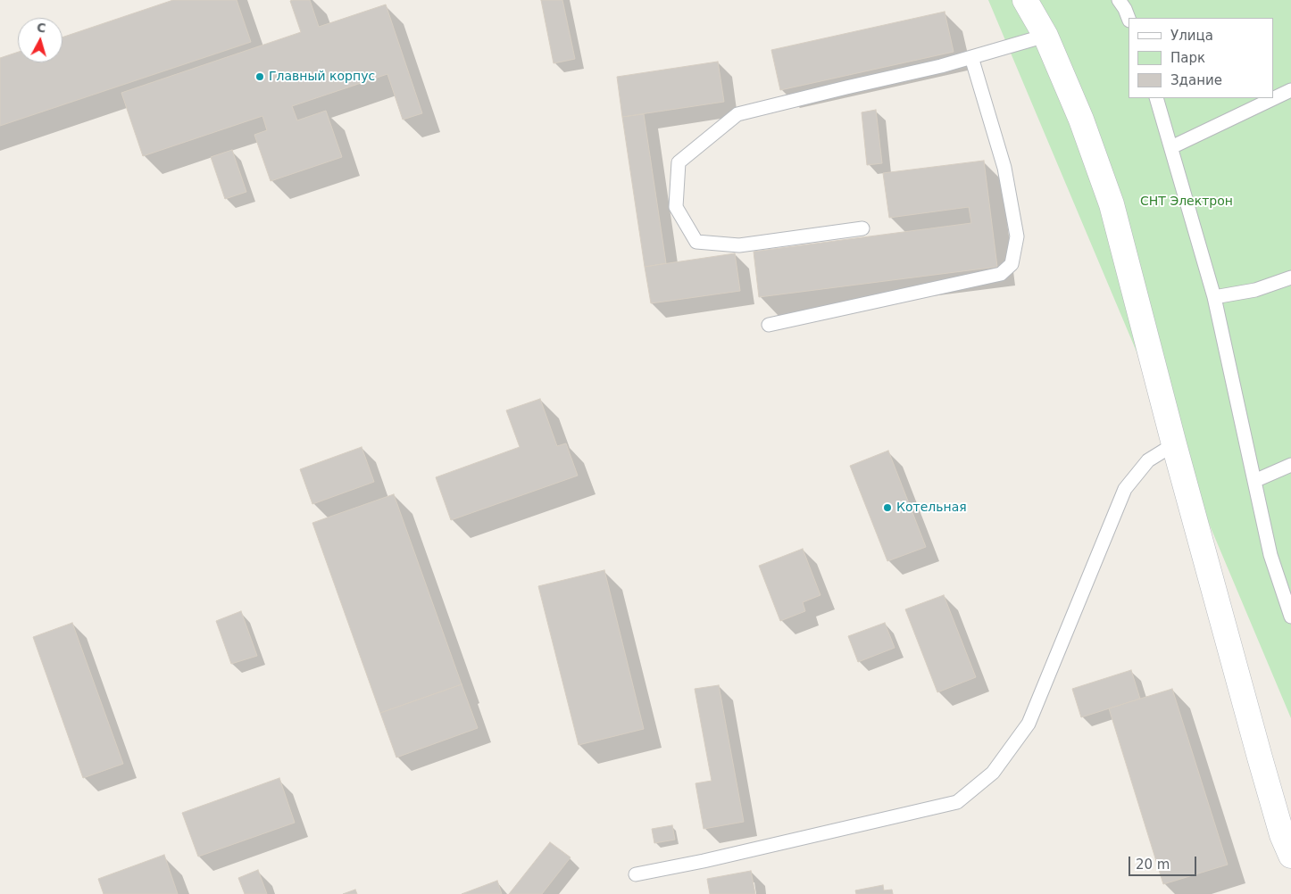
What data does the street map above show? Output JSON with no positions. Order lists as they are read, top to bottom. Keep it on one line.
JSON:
{"parks":["СНТ Электрон"],"places":["Главный корпус","Котельная"],"legend":["Улица","Парк","Здание"],"scale_bar":"20 m","north":"top"}
